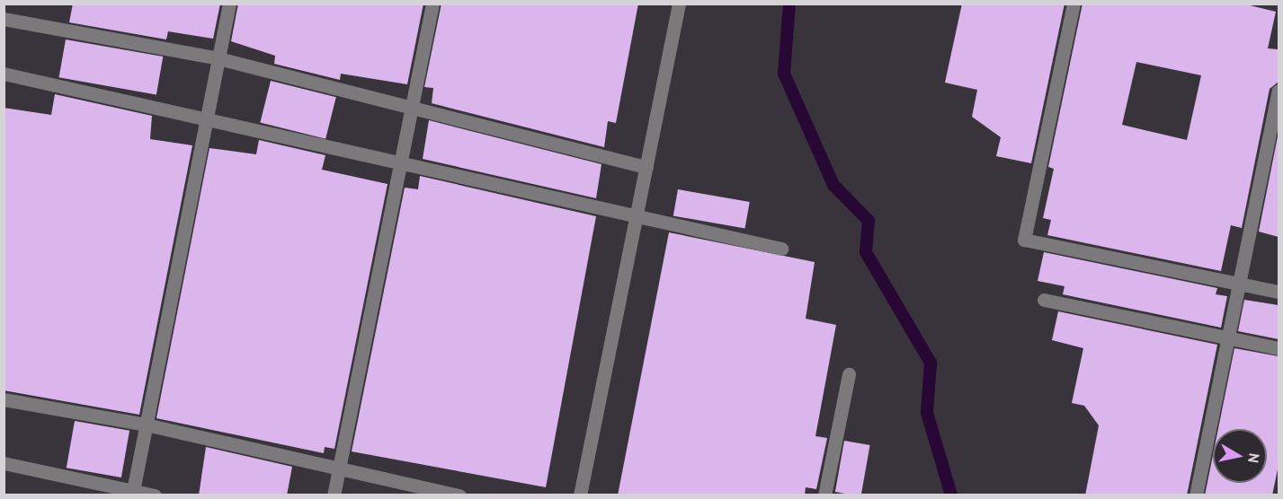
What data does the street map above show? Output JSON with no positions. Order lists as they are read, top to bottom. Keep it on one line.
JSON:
{"north":"right"}
